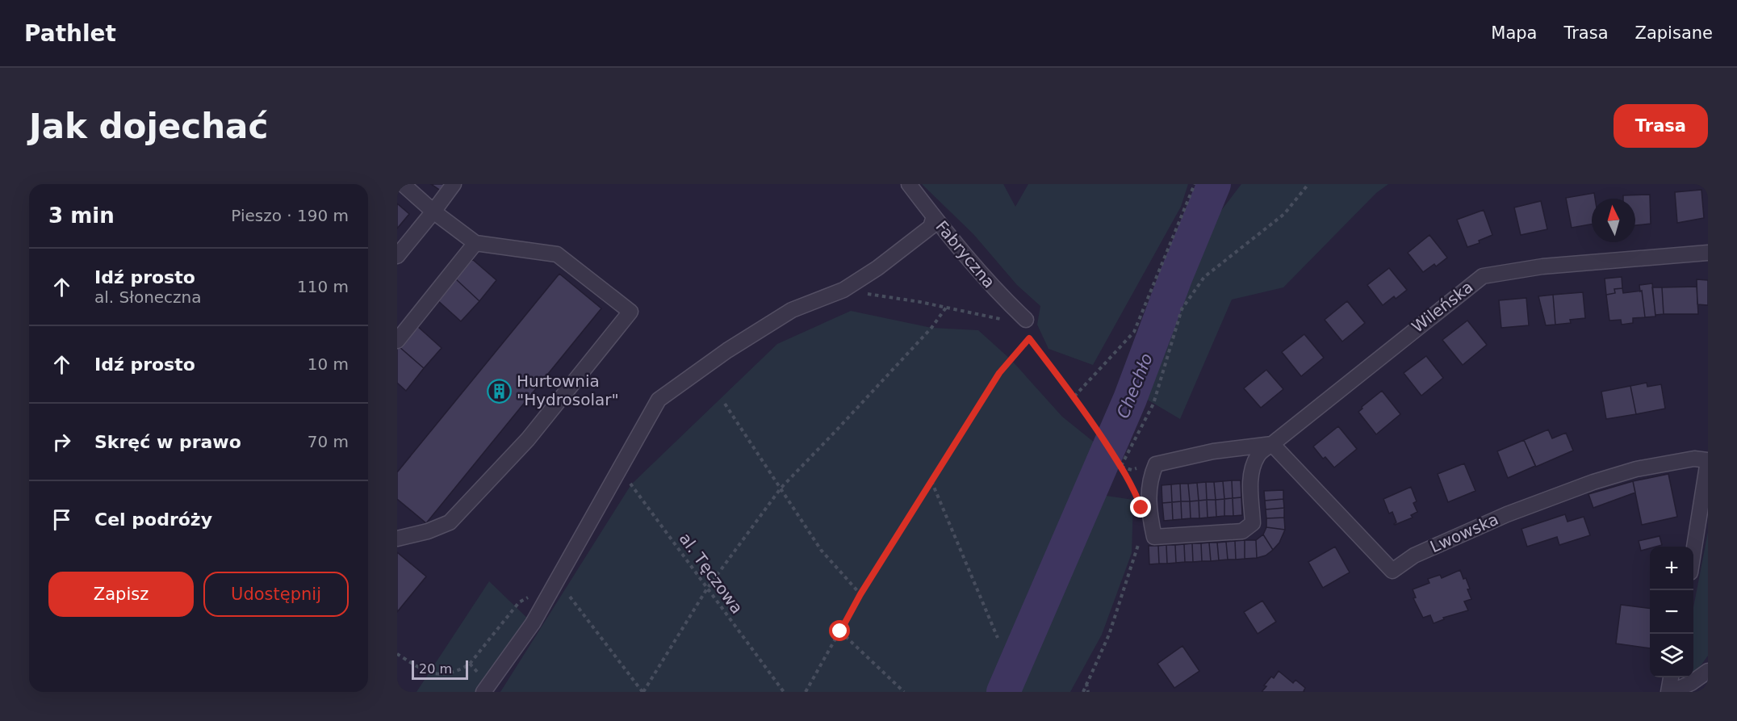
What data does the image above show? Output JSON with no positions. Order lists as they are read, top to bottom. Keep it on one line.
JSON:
{"streets":{"street":["Fabryczna","Wileńska","Lwowska"],"path":["al. Tęczowa"]},"crossings":[["Wileńska","Lwowska"]],"water":["Chechło"],"places":{"building":["Hurtownia \"Hydrosolar\""]},"scale_bar":"20 m","north":"top","page":{"header":"Pathlet","nav":["Mapa","Trasa","Zapisane"],"buttons":["Trasa",["Zapisz","Udostępnij"]],"title":"Jak dojechać","heading":["3 min","Pieszo · 190 m"],"list":[["Idź prosto","al. Słoneczna","110 m"],["Idź prosto","10 m"],["Skręć w prawo","70 m"],"Cel podróży"],"map_buttons":["+","−"],"scale":"20 m"}}
